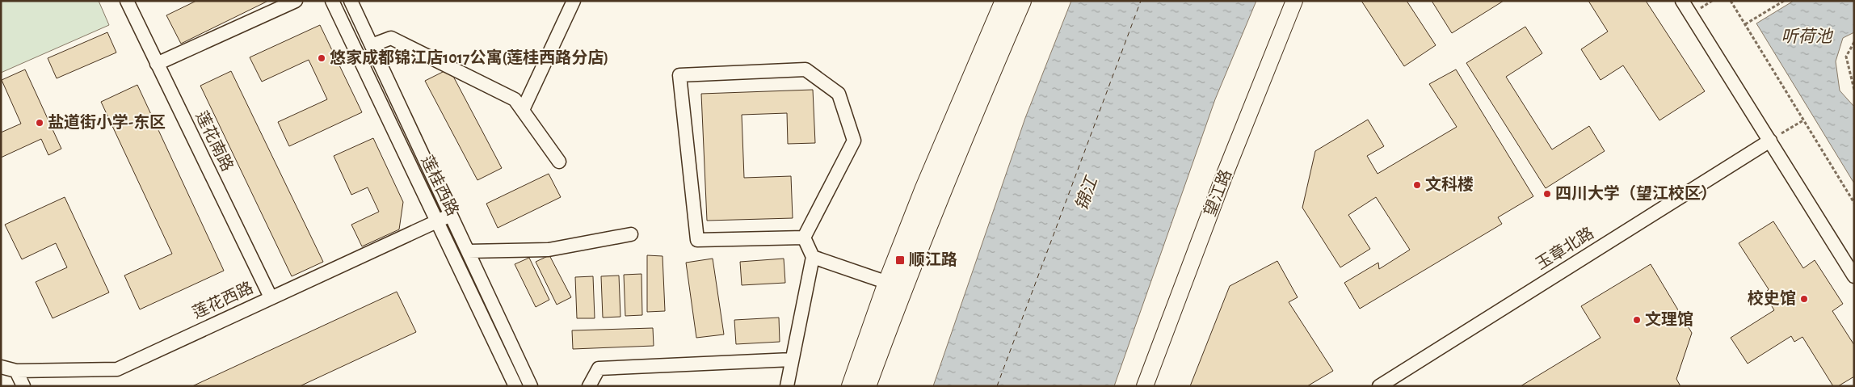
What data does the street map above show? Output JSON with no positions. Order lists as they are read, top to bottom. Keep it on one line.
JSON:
{"streets":{"street":["莲花南路","莲桂西路","望江路","玉章北路","莲花西路"]},"crossings":[["莲花南路","莲花西路"],["莲桂西路","莲花西路"]],"water":["听荷池","锦江"],"places":{"other":["悠家成都锦江店1017公寓(莲桂西路分店)","盐道街小学-东区","文科楼","四川大学（望江校区）","校史馆","文理馆"],"transit":["顺江路"]}}
